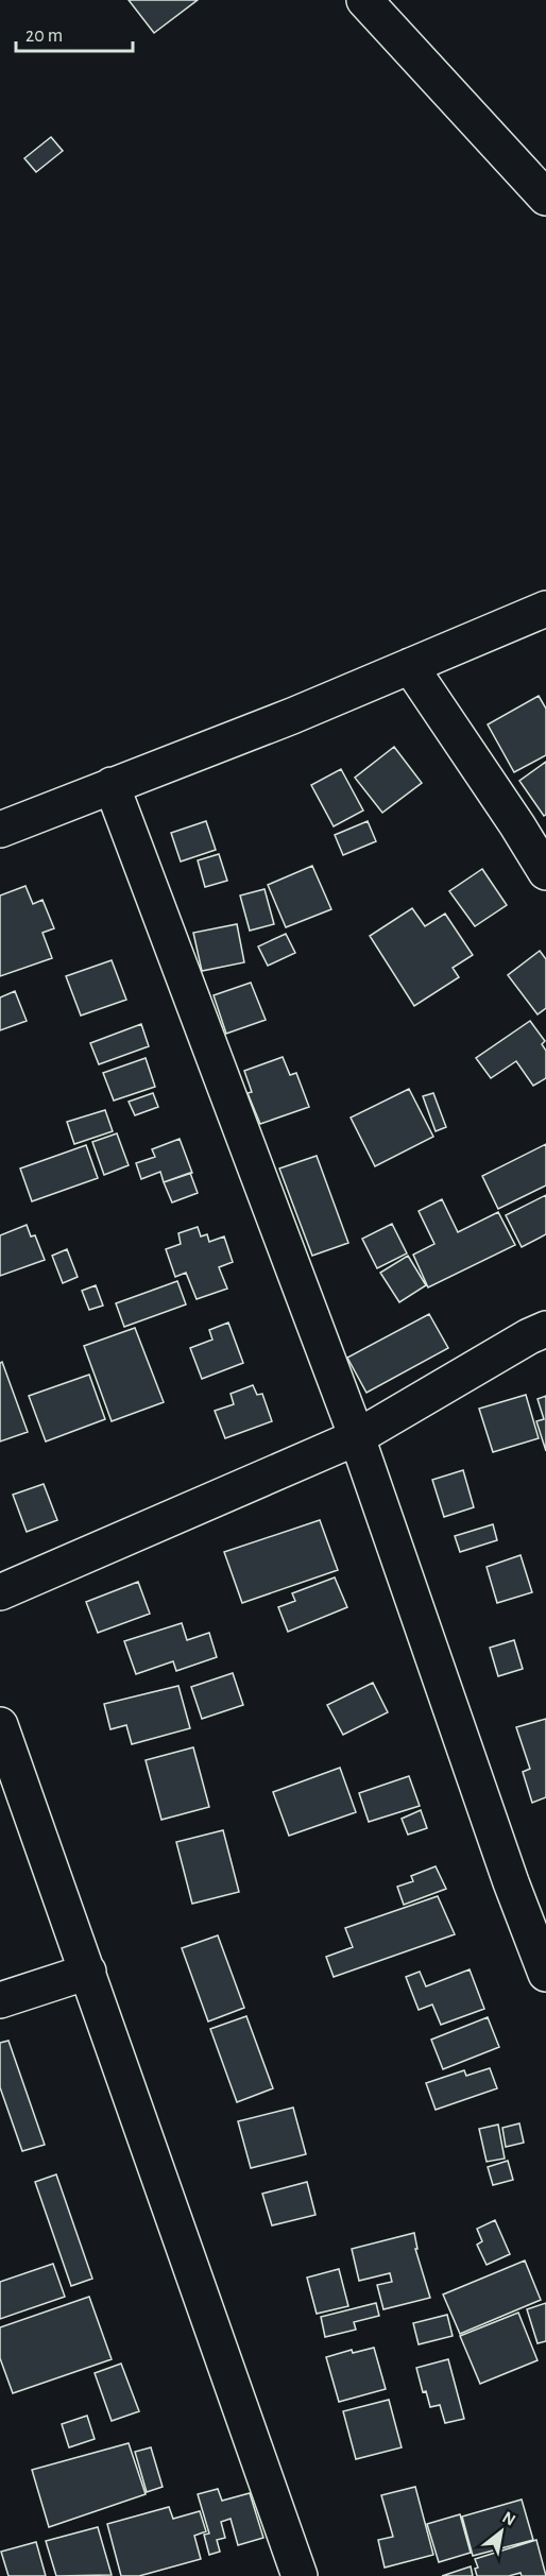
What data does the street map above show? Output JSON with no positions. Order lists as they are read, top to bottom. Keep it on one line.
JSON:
{"scale_bar":"20 m","north":"top right"}
